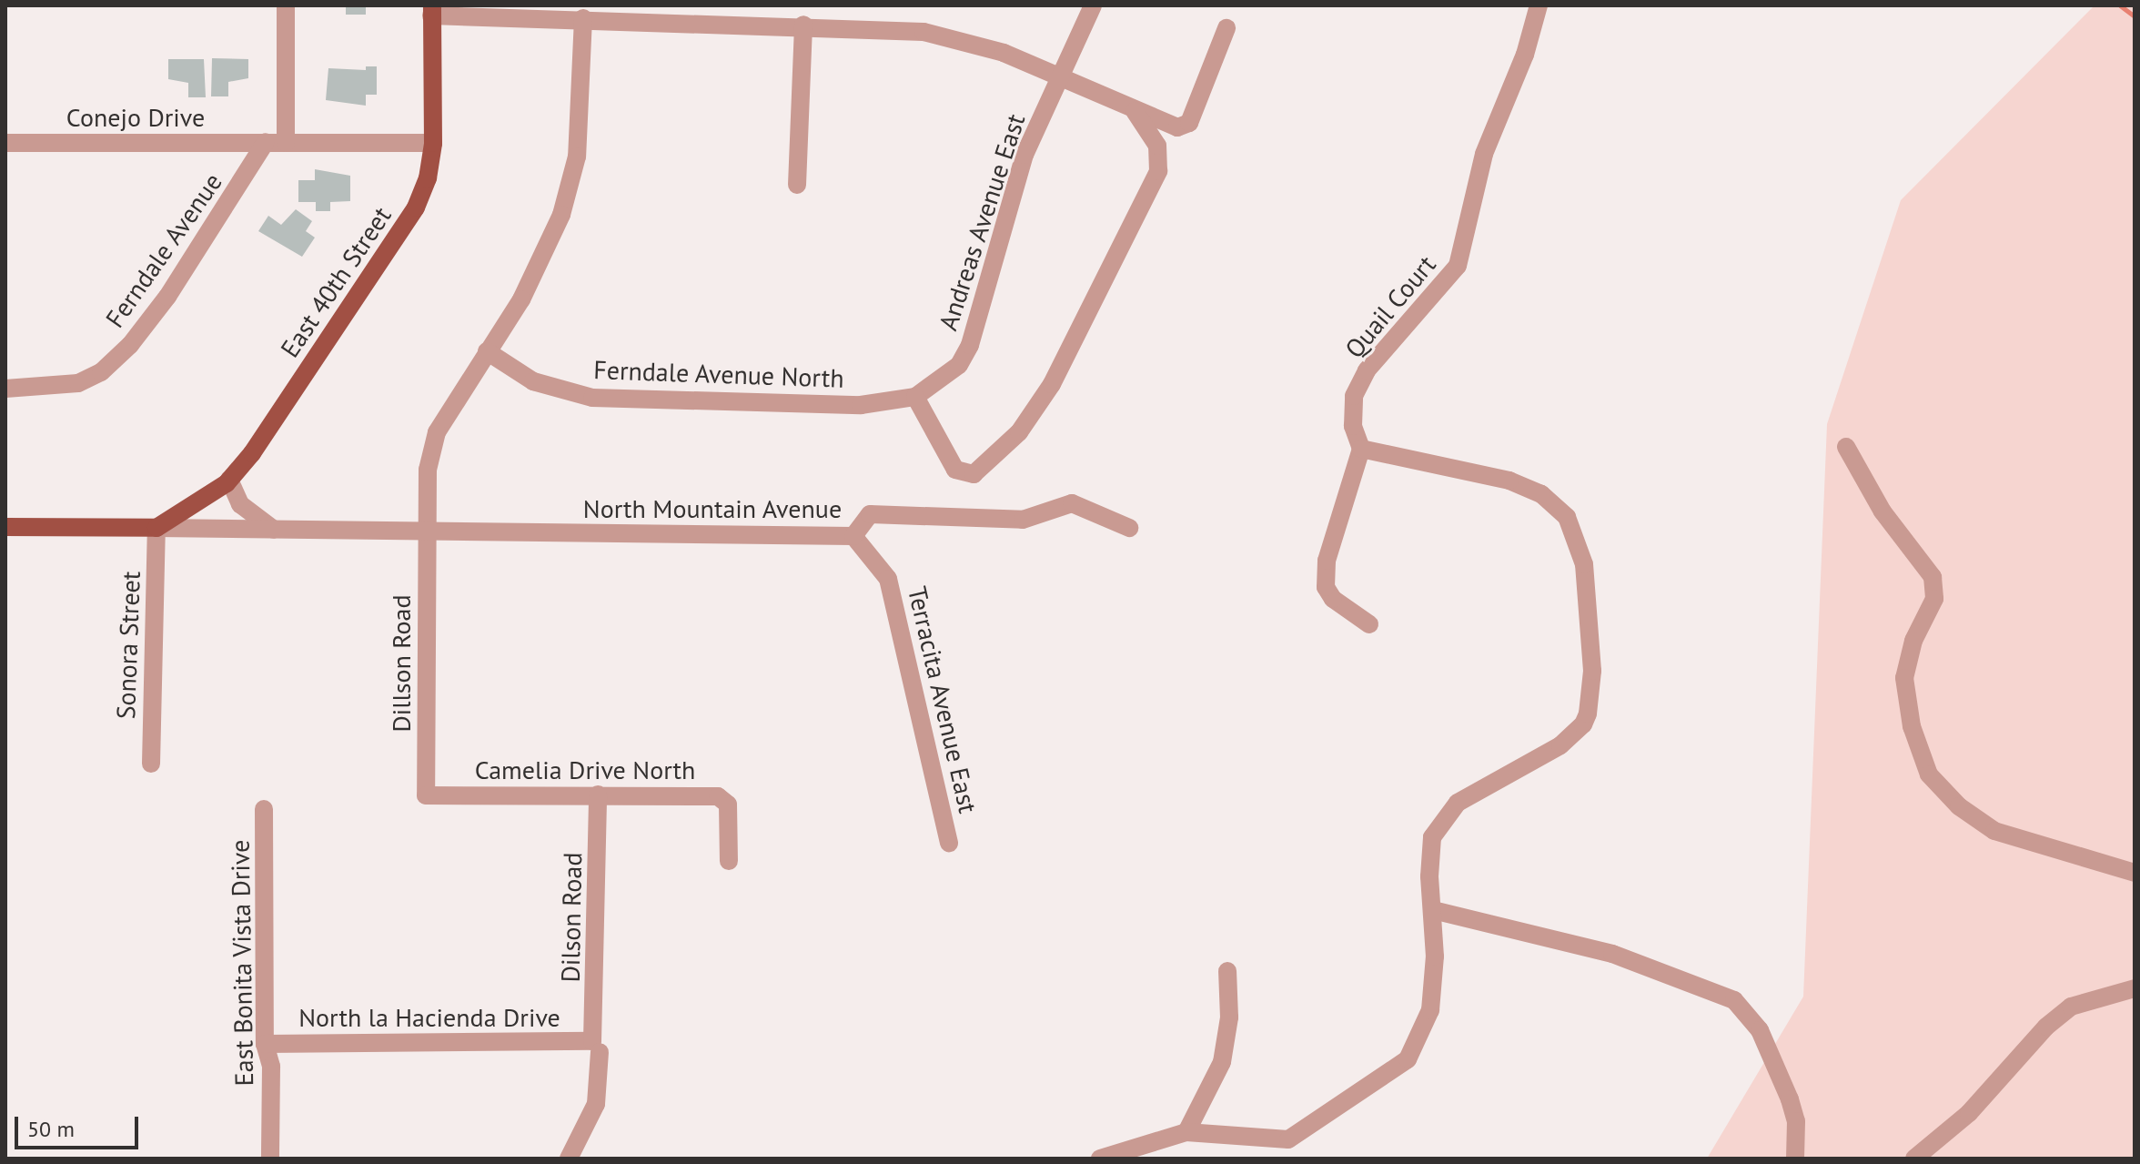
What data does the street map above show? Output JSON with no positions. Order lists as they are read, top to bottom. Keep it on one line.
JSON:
{"streets":{"main road":["East 40th Street"],"street":["Conejo Drive","Andreas Avenue East","Ferndale Avenue","Quail Court","Ferndale Avenue North","North Mountain Avenue","Sonora Street","Dillson Road","Terracita Avenue East","Camelia Drive North","Dilson Road","East Bonita Vista Drive","North la Hacienda Drive"]},"crossings":[["Conejo Drive","Ferndale Avenue"],["Andreas Avenue East","Ferndale Avenue North"],["East 40th Street","North Mountain Avenue"],["East 40th Street","Sonora Street"],["Ferndale Avenue North","Dillson Road"],["North Mountain Avenue","Sonora Street"],["North Mountain Avenue","Dillson Road"],["North Mountain Avenue","Terracita Avenue East"],["Dillson Road","Camelia Drive North"],["Camelia Drive North","Dilson Road"],["Dilson Road","North la Hacienda Drive"],["East Bonita Vista Drive","North la Hacienda Drive"]],"scale_bar":"50 m"}
